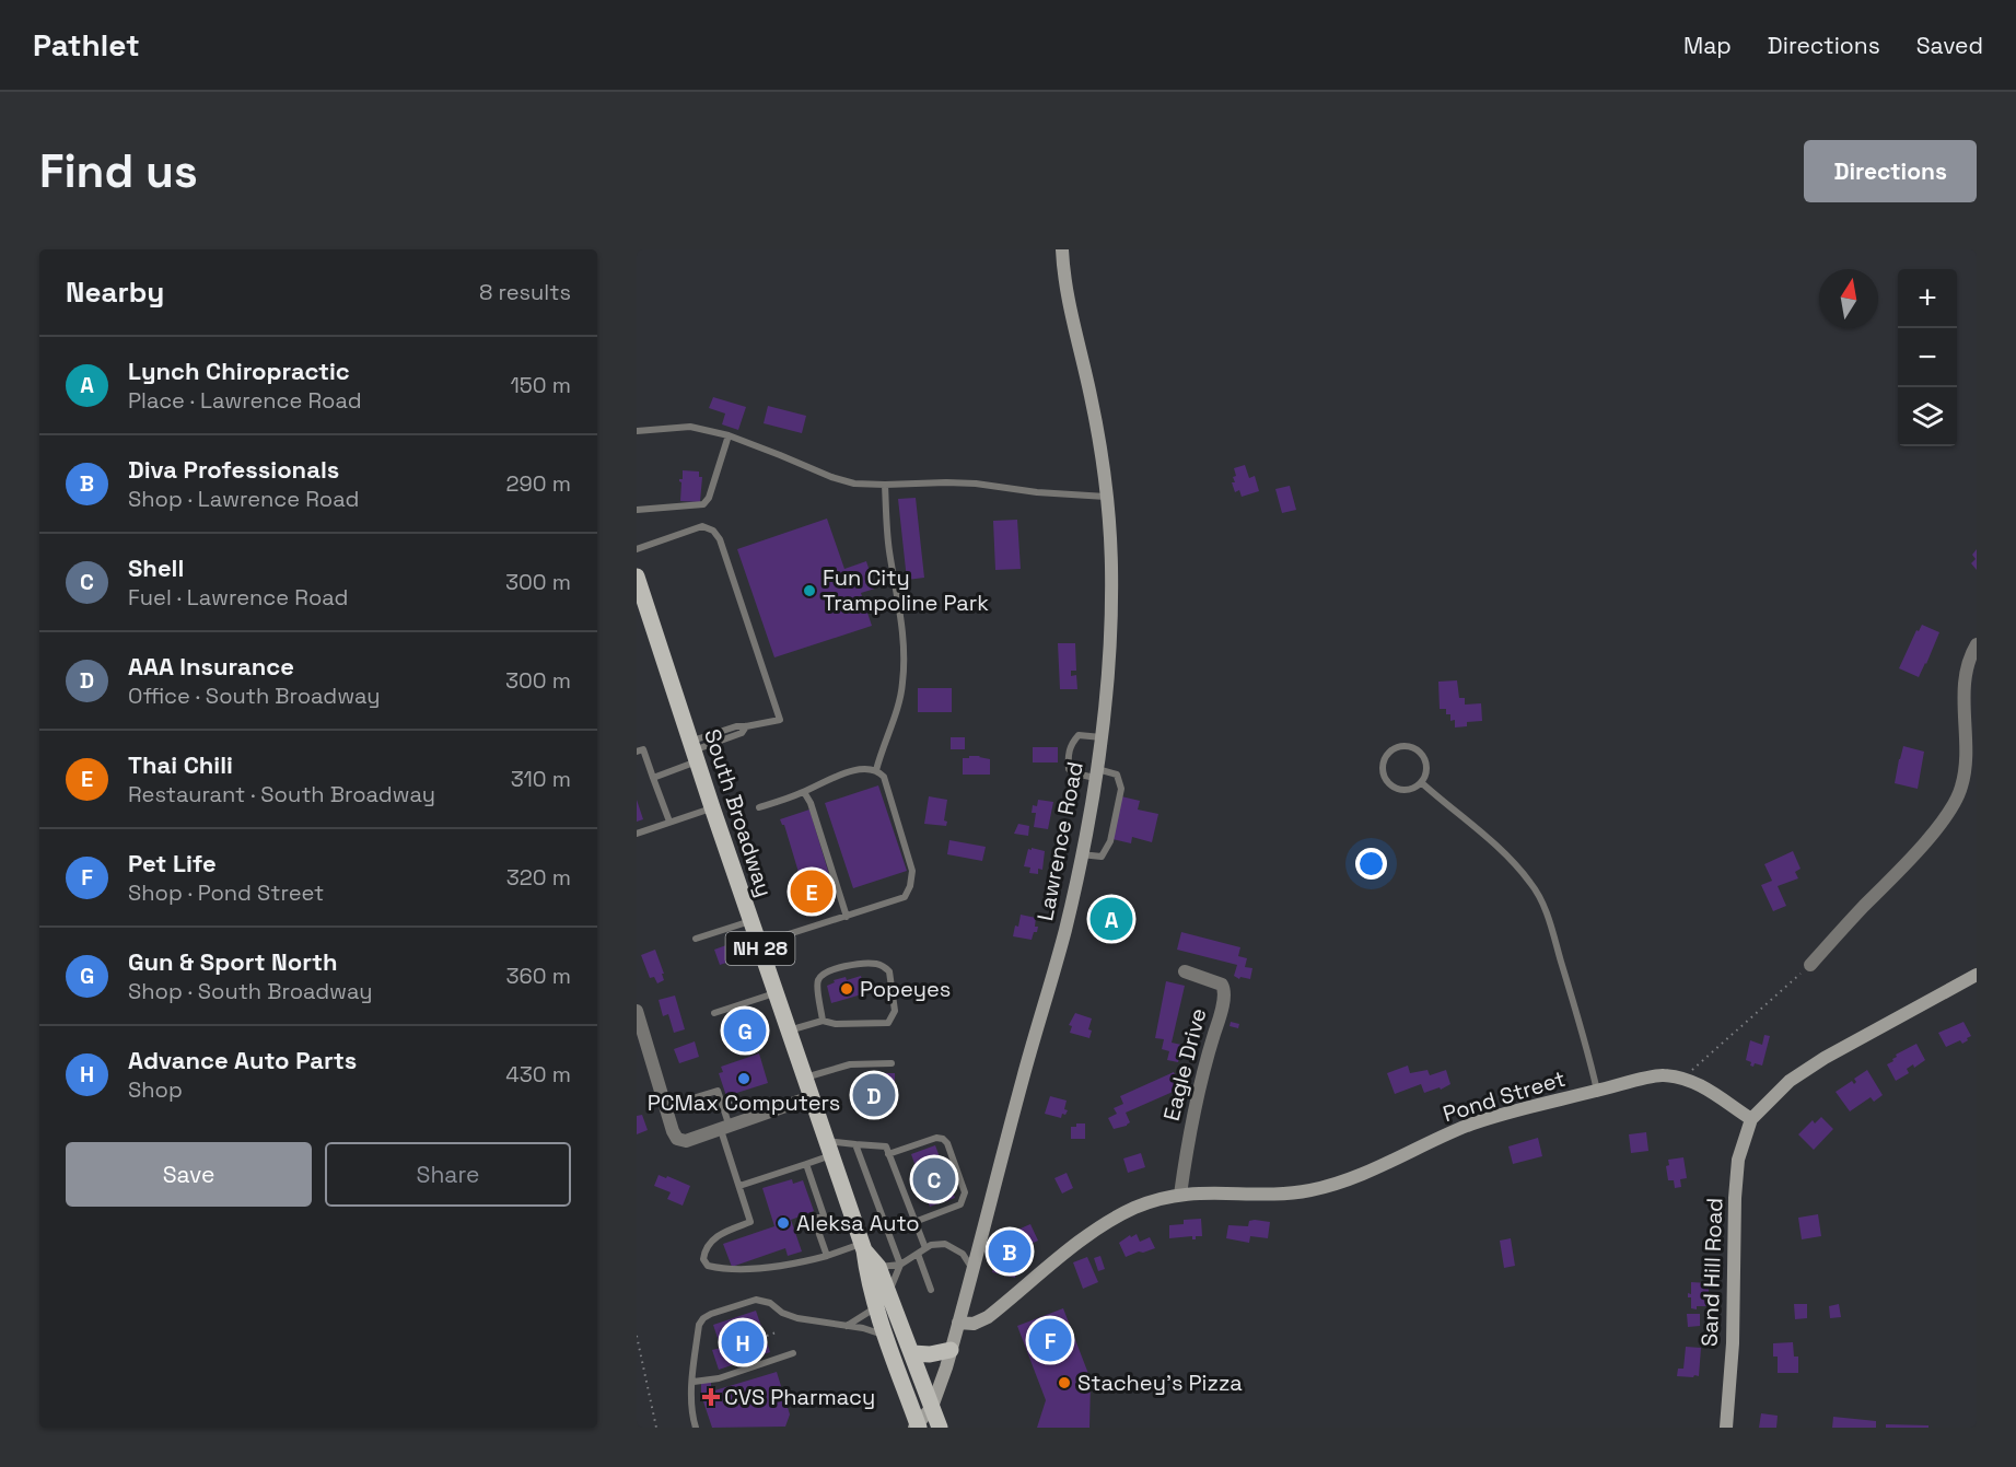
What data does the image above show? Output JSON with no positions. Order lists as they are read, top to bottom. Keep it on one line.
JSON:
{"streets":{"main road":["South Broadway","NH 28"],"street":["Lawrence Road","Eagle Drive","Pond Street","Sand Hill Road"]},"crossings":[["South Broadway","Lawrence Road"],["South Broadway","Pond Street"],["Lawrence Road","Pond Street"],["Eagle Drive","Pond Street"],["Pond Street","Sand Hill Road"]],"places":{"other":["Fun City Trampoline Park","Popeyes","PCMax Computers","Aleksa Auto","Stachey's Pizza"],"health":["CVS Pharmacy"]},"north":"top","page":{"header":"Pathlet","nav":["Map","Directions","Saved"],"buttons":["Directions",["Save","Share"]],"title":"Find us","heading":["Nearby","8 results"],"map_buttons":["+","−"],"list":[{"mark":"A","name":"Lynch Chiropractic","note":"Place · Lawrence Road","value":"150 m"},{"mark":"B","name":"Diva Professionals","note":"Shop · Lawrence Road","value":"290 m"},{"mark":"C","name":"Shell","note":"Fuel · Lawrence Road","value":"300 m"},{"mark":"D","name":"AAA Insurance","note":"Office · South Broadway","value":"300 m"},{"mark":"E","name":"Thai Chili","note":"Restaurant · South Broadway","value":"310 m"},{"mark":"F","name":"Pet Life","note":"Shop · Pond Street","value":"320 m"},{"mark":"G","name":"Gun & Sport North","note":"Shop · South Broadway","value":"360 m"},{"mark":"H","name":"Advance Auto Parts","note":"Shop","value":"430 m"}],"pins":["E","A","G","D","C","B","F","H"]}}
